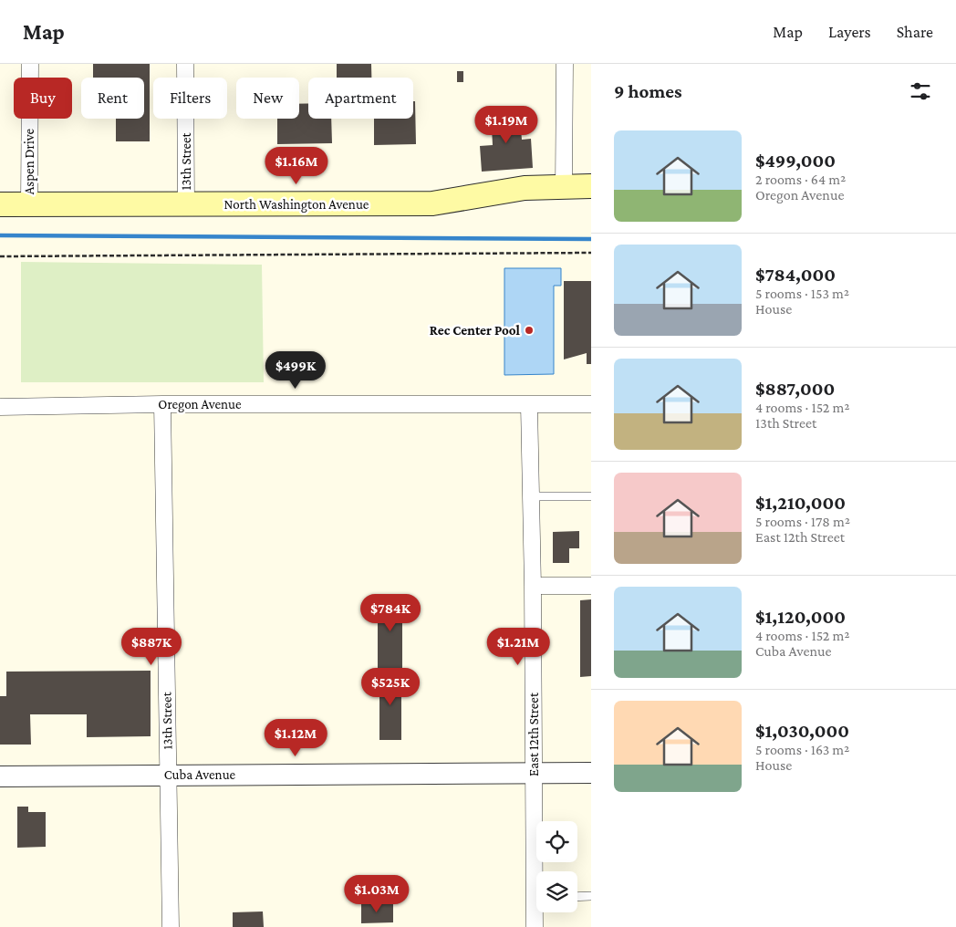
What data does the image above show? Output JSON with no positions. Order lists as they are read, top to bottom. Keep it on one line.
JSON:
{"streets":{"main road":["North Washington Avenue"],"street":["Aspen Drive","13th Street","Oregon Avenue","East 12th Street","Cuba Avenue"]},"crossings":[["Aspen Drive","North Washington Avenue"],["13th Street","North Washington Avenue"],["13th Street","Oregon Avenue"],["13th Street","Cuba Avenue"],["Oregon Avenue","East 12th Street"],["East 12th Street","Cuba Avenue"]],"places":["Rec Center Pool"],"page":{"header":"Map","nav":["Map","Layers","Share"],"heading":"9 homes","chip":["Buy","Rent","Filters","New","Apartment"],"price":["$1.19M","$1.16M","$499K","$784K","$887K","$1.21M","$525K","$1.12M","$1.03M"],"list":[{"name":"$499,000","note":"2 rooms · 64 m² · Oregon Avenue"},{"name":"$784,000","note":"5 rooms · 153 m² · House"},{"name":"$887,000","note":"4 rooms · 152 m² · 13th Street"},{"name":"$1,210,000","note":"5 rooms · 178 m² · East 12th Street"},{"name":"$1,120,000","note":"4 rooms · 152 m² · Cuba Avenue"},{"name":"$1,030,000","note":"5 rooms · 163 m² · House"}]}}
